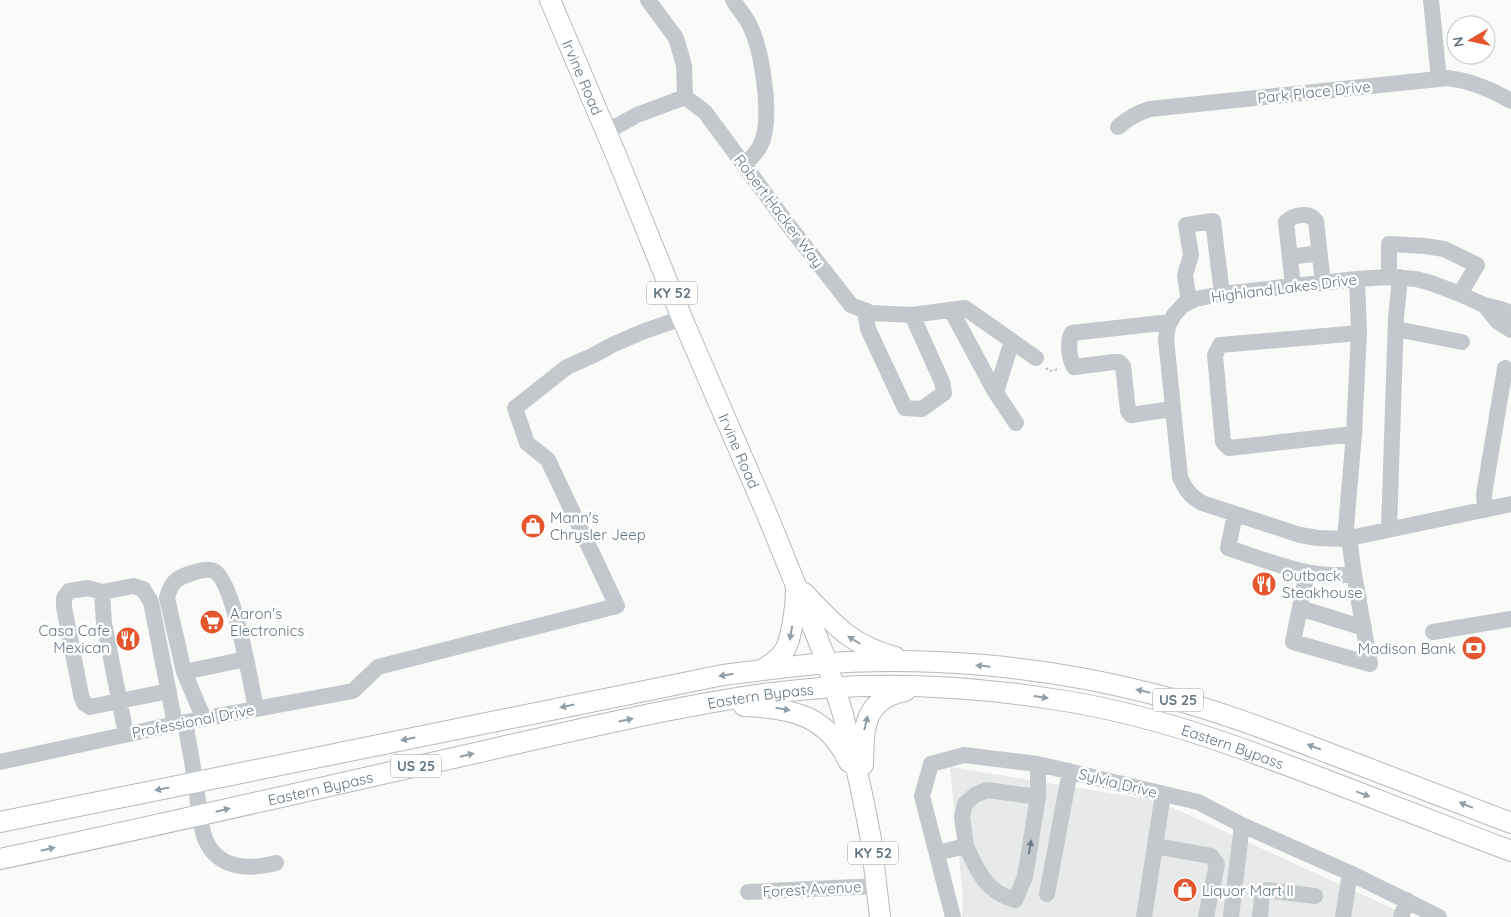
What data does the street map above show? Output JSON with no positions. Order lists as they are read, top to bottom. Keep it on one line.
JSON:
{"streets":{"main road":["Irvine Road","KY 52","Eastern Bypass","US 25"],"street":["Park Place Drive","Robert Hacker Way","Highland Lakes Drive","Professional Drive","Sylvia Drive","Forest Avenue"]},"crossings":[["Irvine Road","Eastern Bypass"],["Irvine Road","Professional Drive"],["Irvine Road","Forest Avenue"]],"places":{"shop":["Mann's Chrysler Jeep","Liquor Mart II"],"restaurant":["Outback Steakhouse","Casa Cafe Mexican"],"supermarket":["Aaron's Electronics"],"bank":["Madison Bank"]},"north":"left"}
